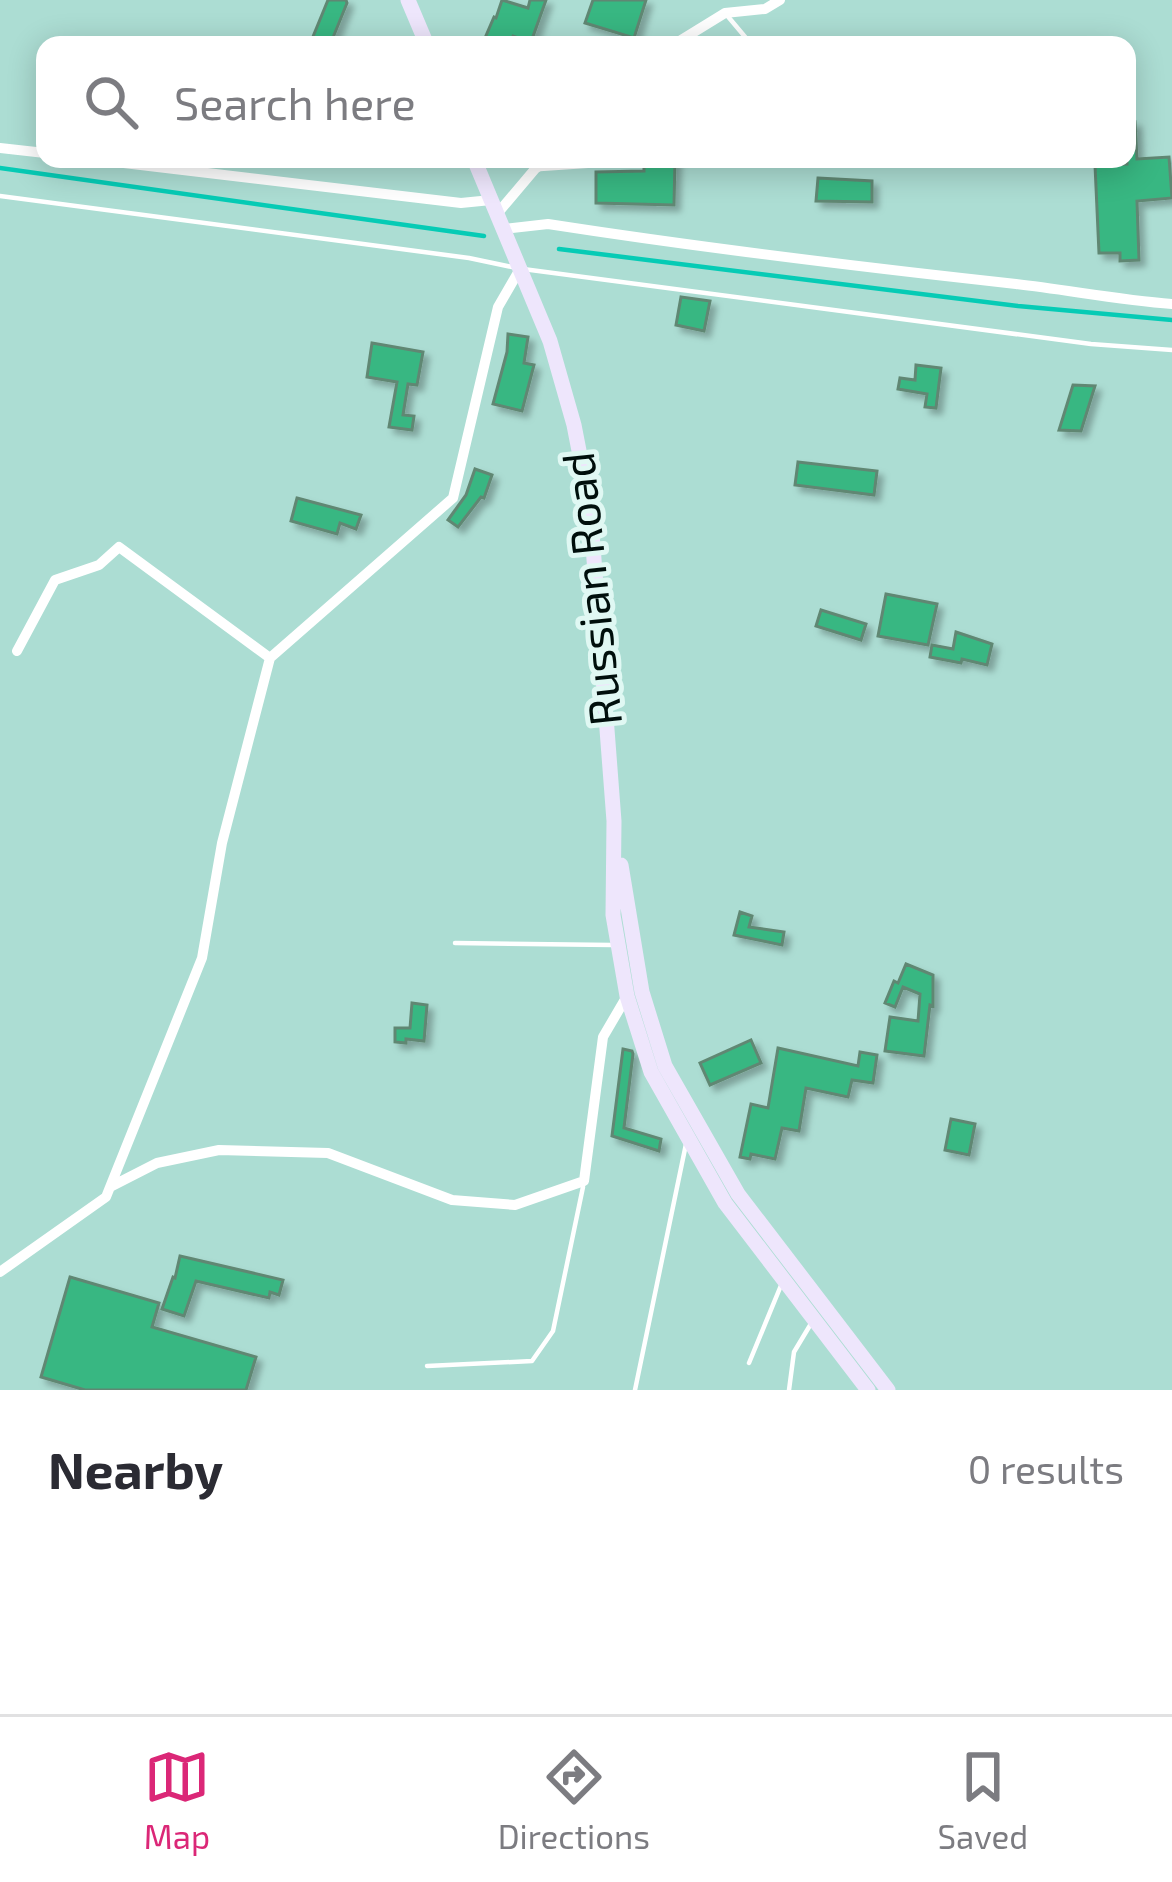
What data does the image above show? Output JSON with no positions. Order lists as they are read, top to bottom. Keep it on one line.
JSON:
{"streets":{"main road":["Russian Road"]},"page":{"search":"Search here","heading":["Nearby","0 results"],"nav":["Map","Directions","Saved"]}}
